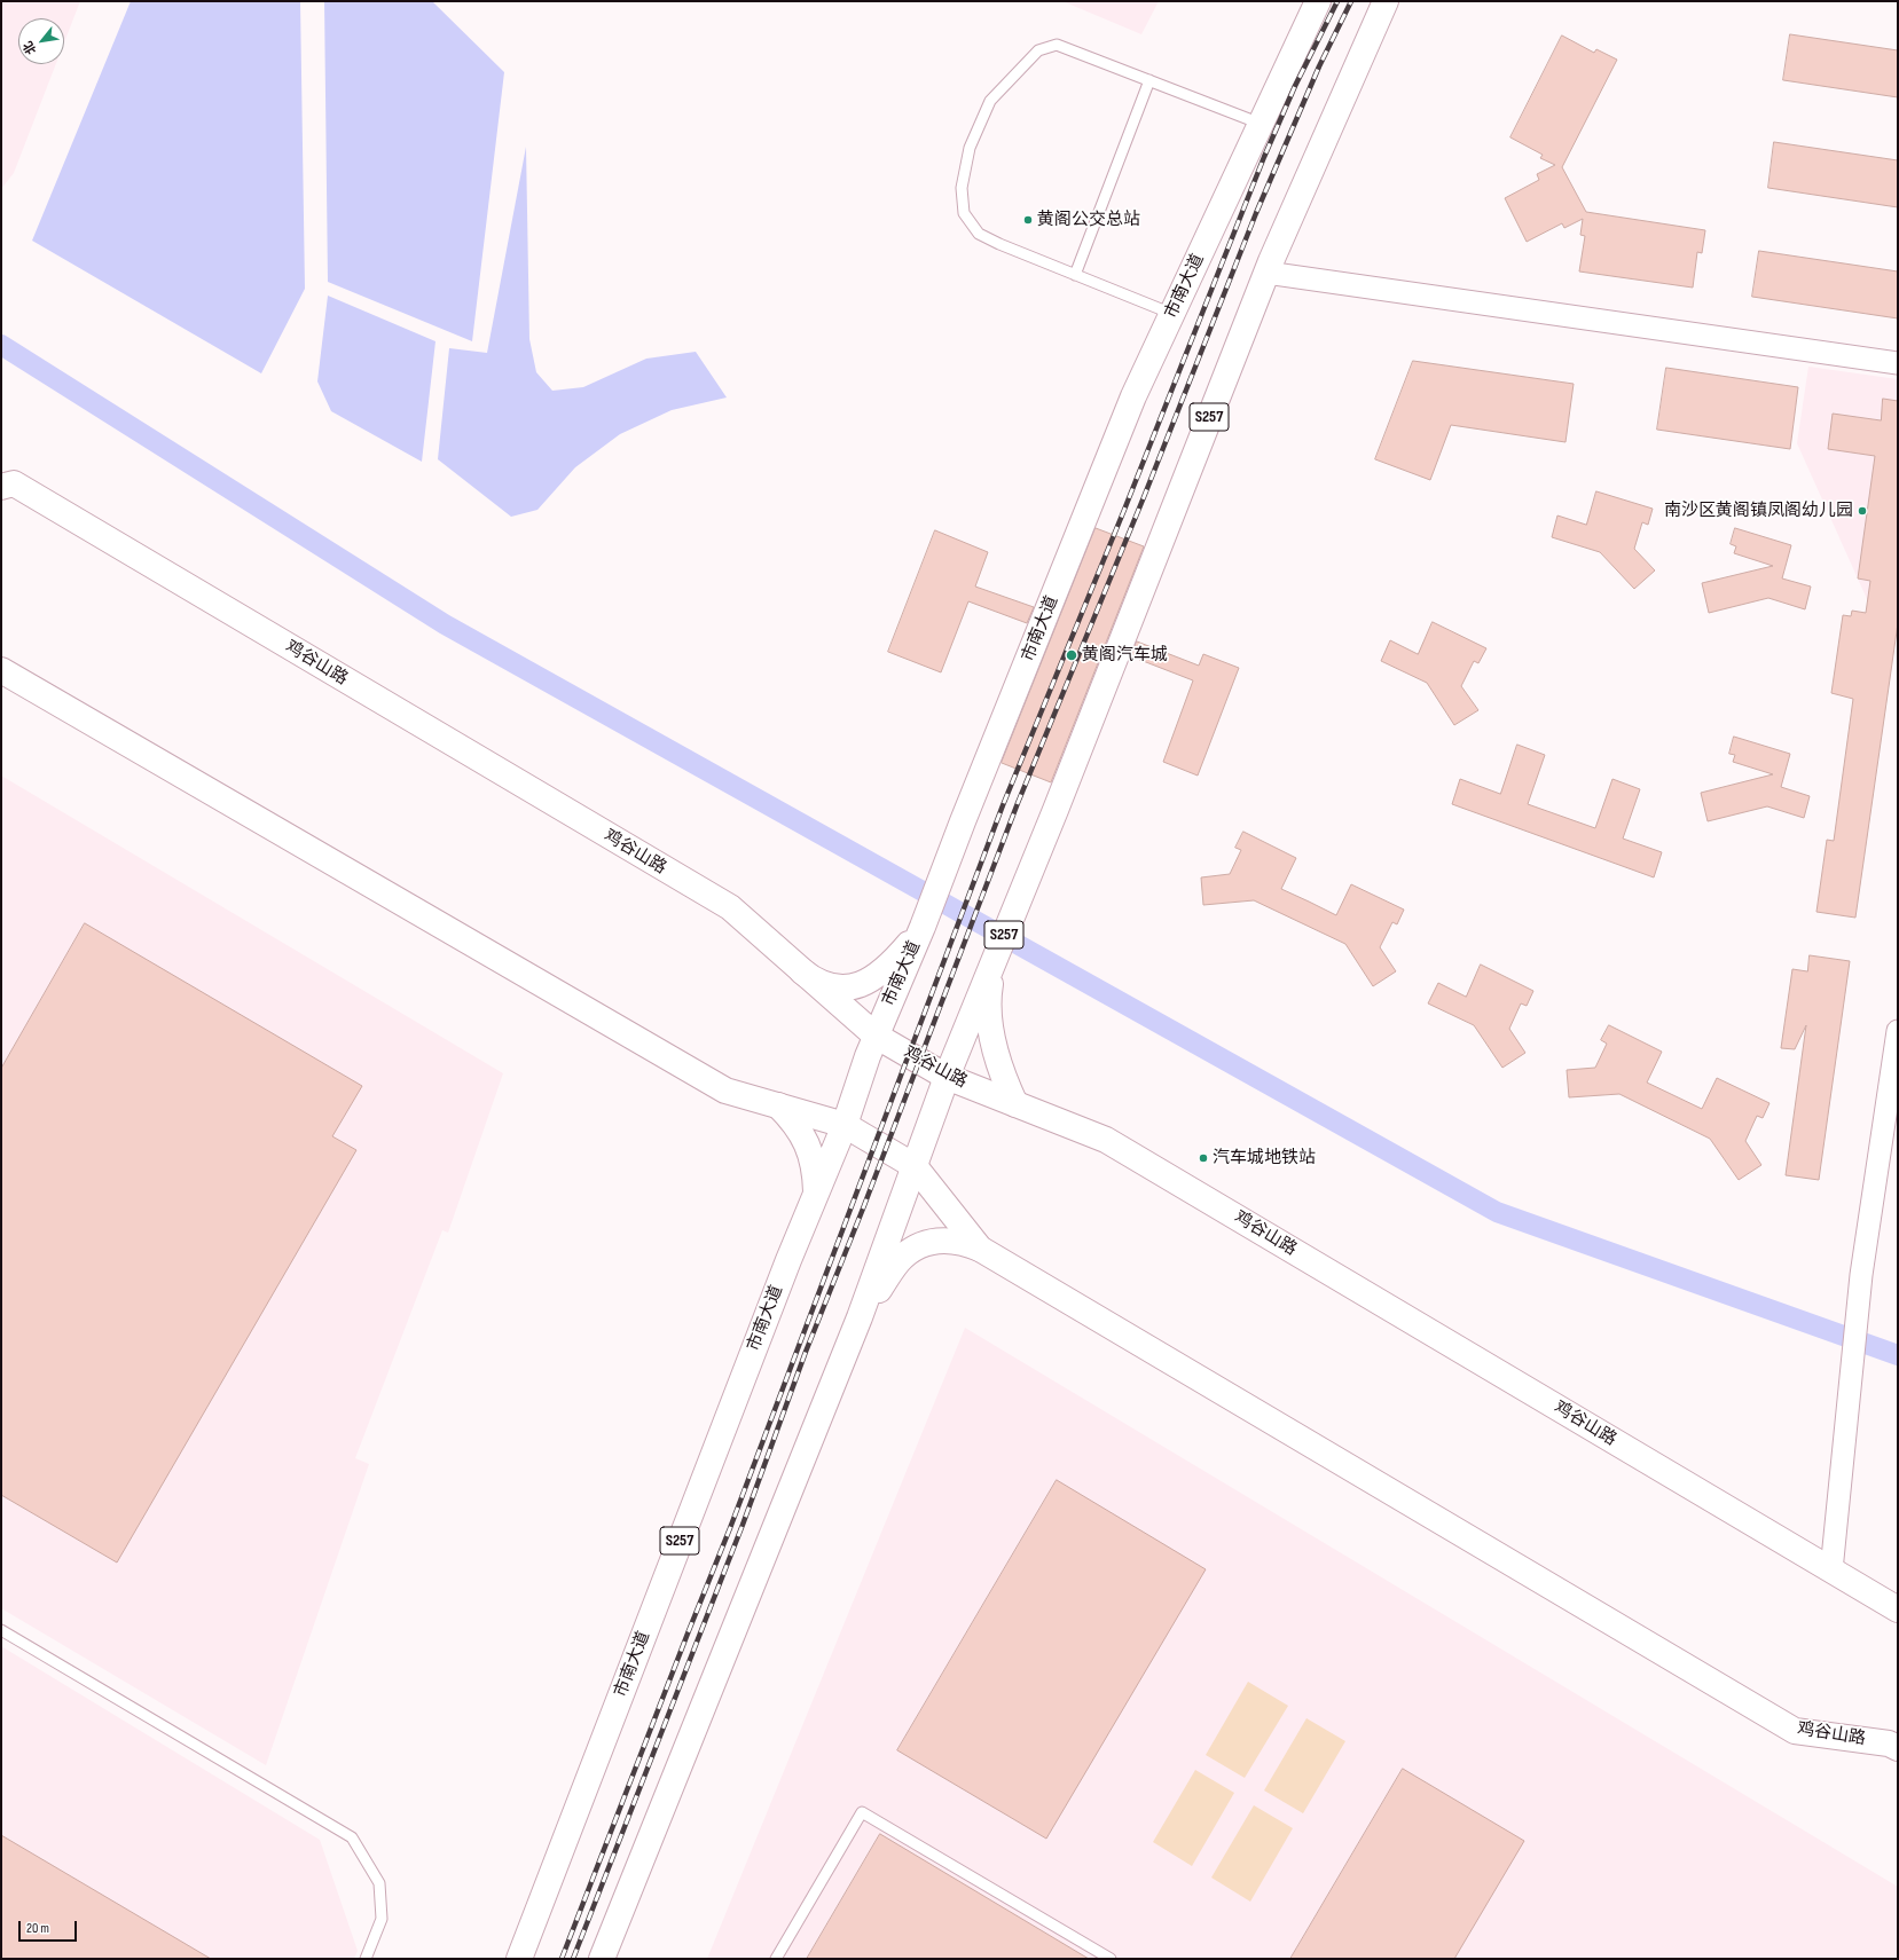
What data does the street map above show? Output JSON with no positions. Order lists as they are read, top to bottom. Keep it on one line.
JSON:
{"streets":{"main road":["市南大道","S257","鸡谷山路"]},"crossings":[["市南大道","鸡谷山路"],["S257","鸡谷山路"]],"places":["黄阁公交总站","南沙区黄阁镇凤阁幼儿园","黄阁汽车城","汽车城地铁站"],"scale_bar":"20 m","north":"bottom left"}
